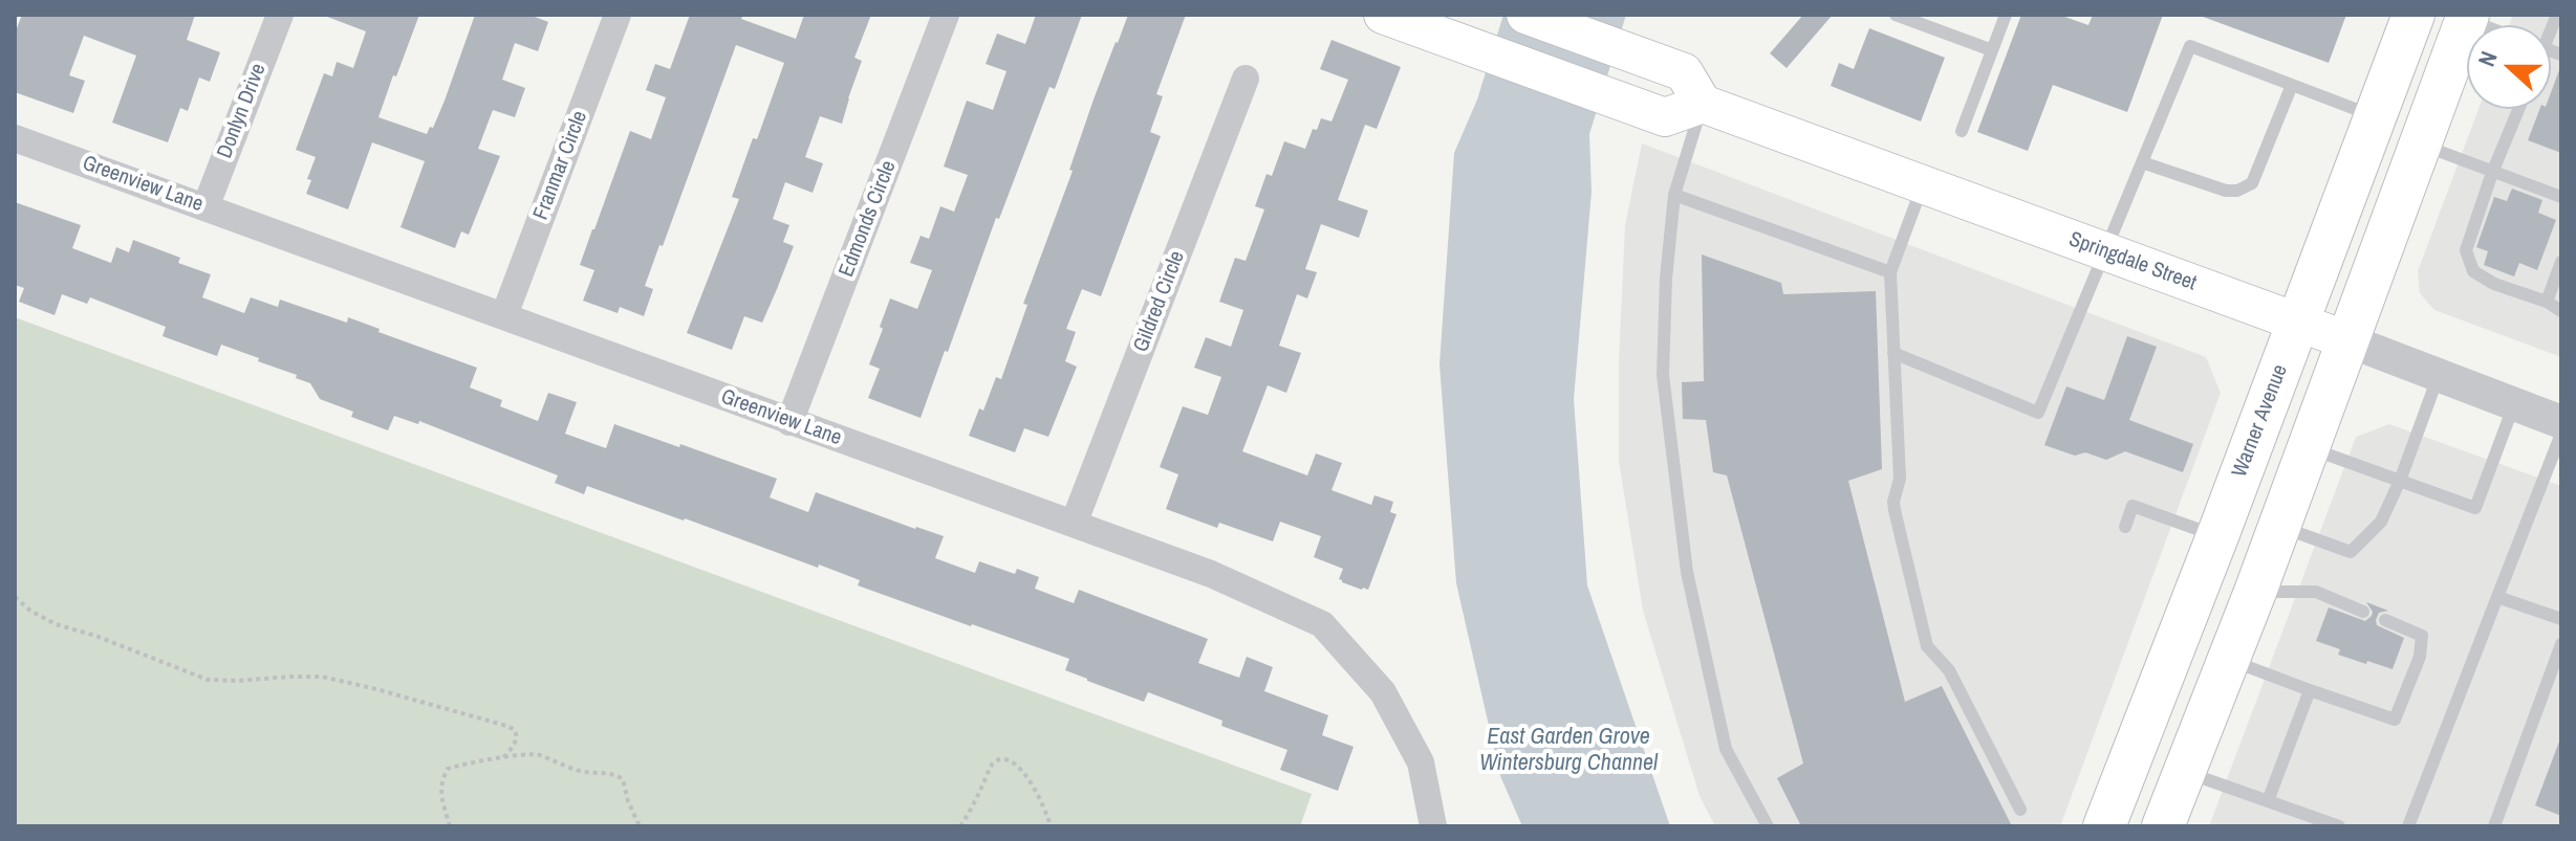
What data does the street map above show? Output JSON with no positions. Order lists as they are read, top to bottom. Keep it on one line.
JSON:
{"streets":{"main road":["Springdale Street","Warner Avenue"],"street":["Donlyn Drive","Franmar Circle","Greenview Lane","Edmonds Circle","Gildred Circle"]},"crossings":[["Donlyn Drive","Greenview Lane"],["Franmar Circle","Greenview Lane"],["Greenview Lane","Edmonds Circle"],["Greenview Lane","Gildred Circle"],["Springdale Street","Warner Avenue"]],"water":["East Garden Grove Wintersburg Channel"],"north":"left"}
